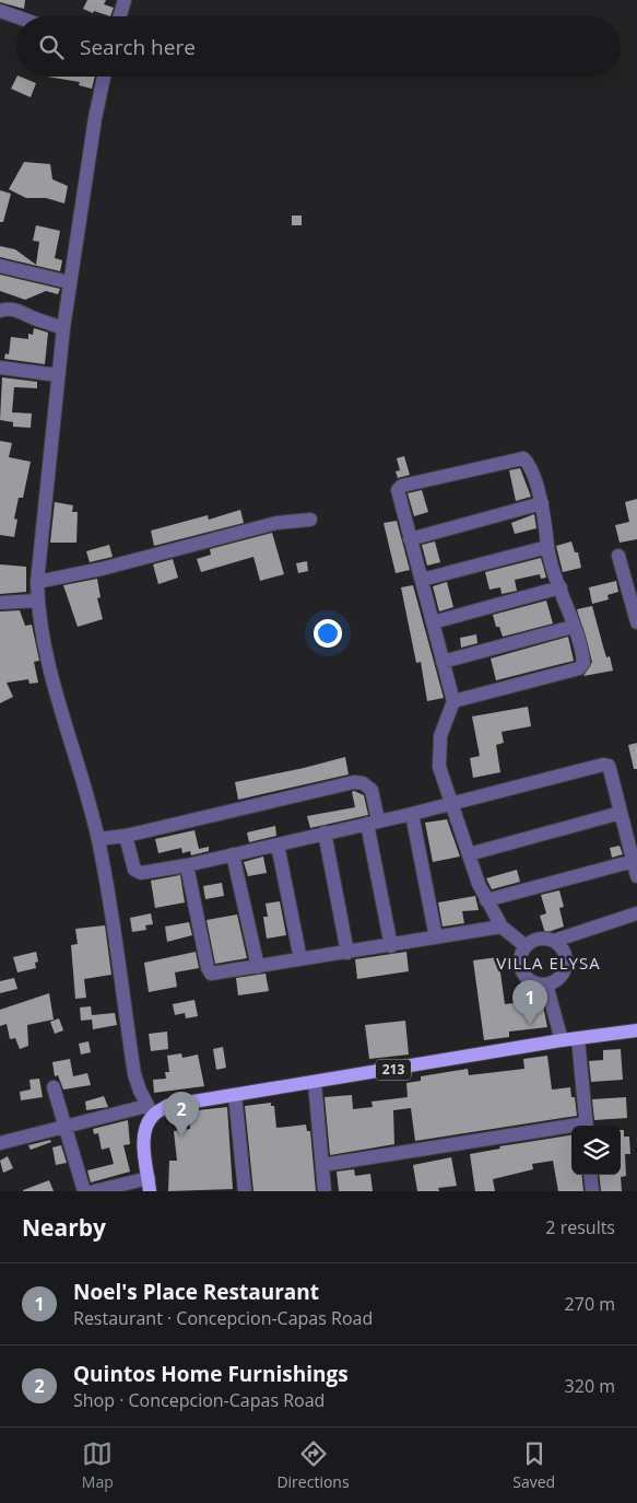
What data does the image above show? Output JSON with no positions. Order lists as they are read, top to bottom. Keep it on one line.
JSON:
{"streets":{"main road":["213"]},"districts":["VILLA ELYSA"],"page":{"search":"Search here","pins":["1","2"],"heading":["Nearby","2 results"],"list":[{"mark":"1","name":"Noel's Place Restaurant","note":"Restaurant · Concepcion-Capas Road","value":"270 m"},{"mark":"2","name":"Quintos Home Furnishings","note":"Shop · Concepcion-Capas Road","value":"320 m"}],"nav":["Map","Directions","Saved"]}}
